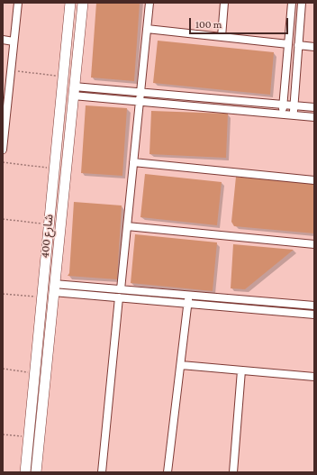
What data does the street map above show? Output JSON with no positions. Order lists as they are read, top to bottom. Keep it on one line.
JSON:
{"streets":{"street":["شارع 400"]},"scale_bar":"100 m"}
